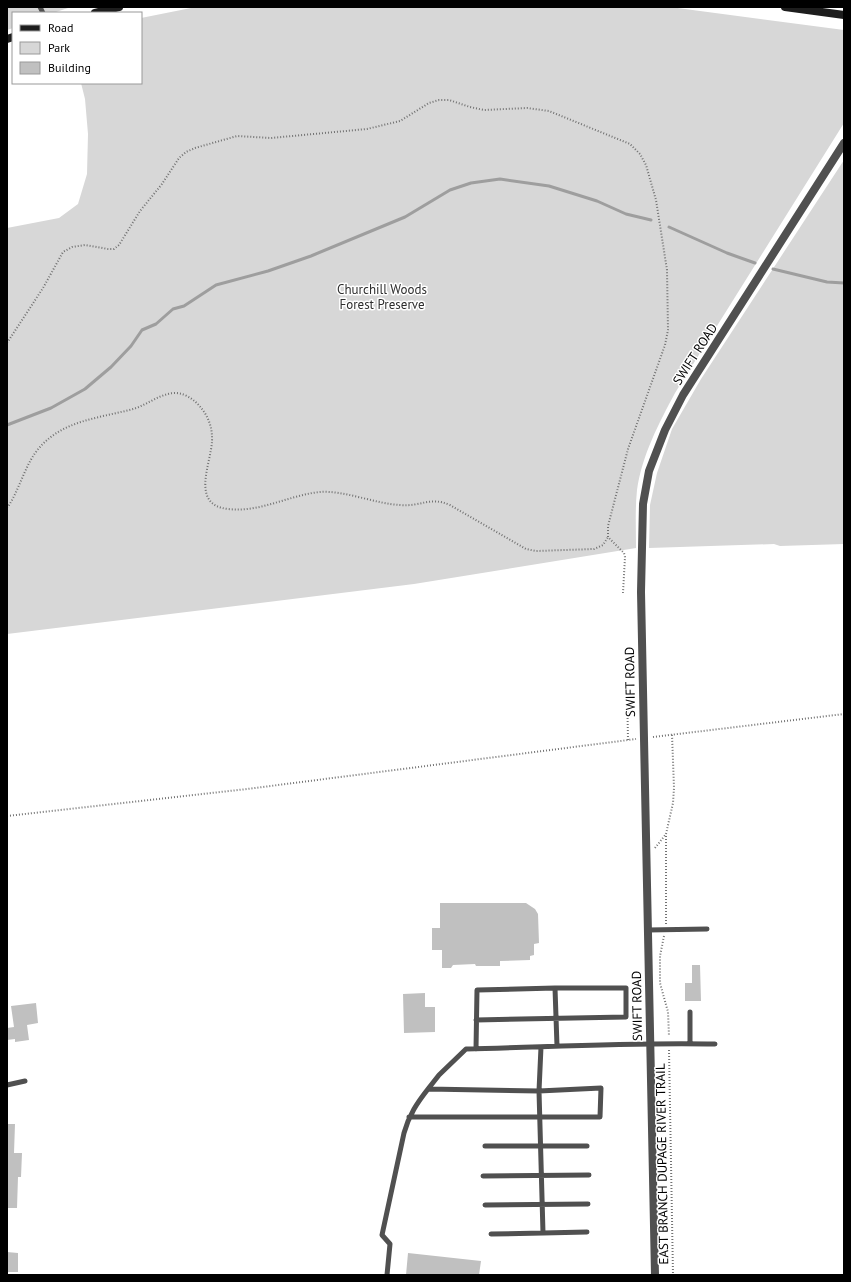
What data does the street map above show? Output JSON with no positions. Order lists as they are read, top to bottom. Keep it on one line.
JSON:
{"streets":{"street":["SWIFT ROAD"],"path":["EAST BRANCH DUPAGE RIVER TRAIL"]},"parks":["Churchill Woods Forest Preserve"],"legend":["Road","Park","Building"]}
